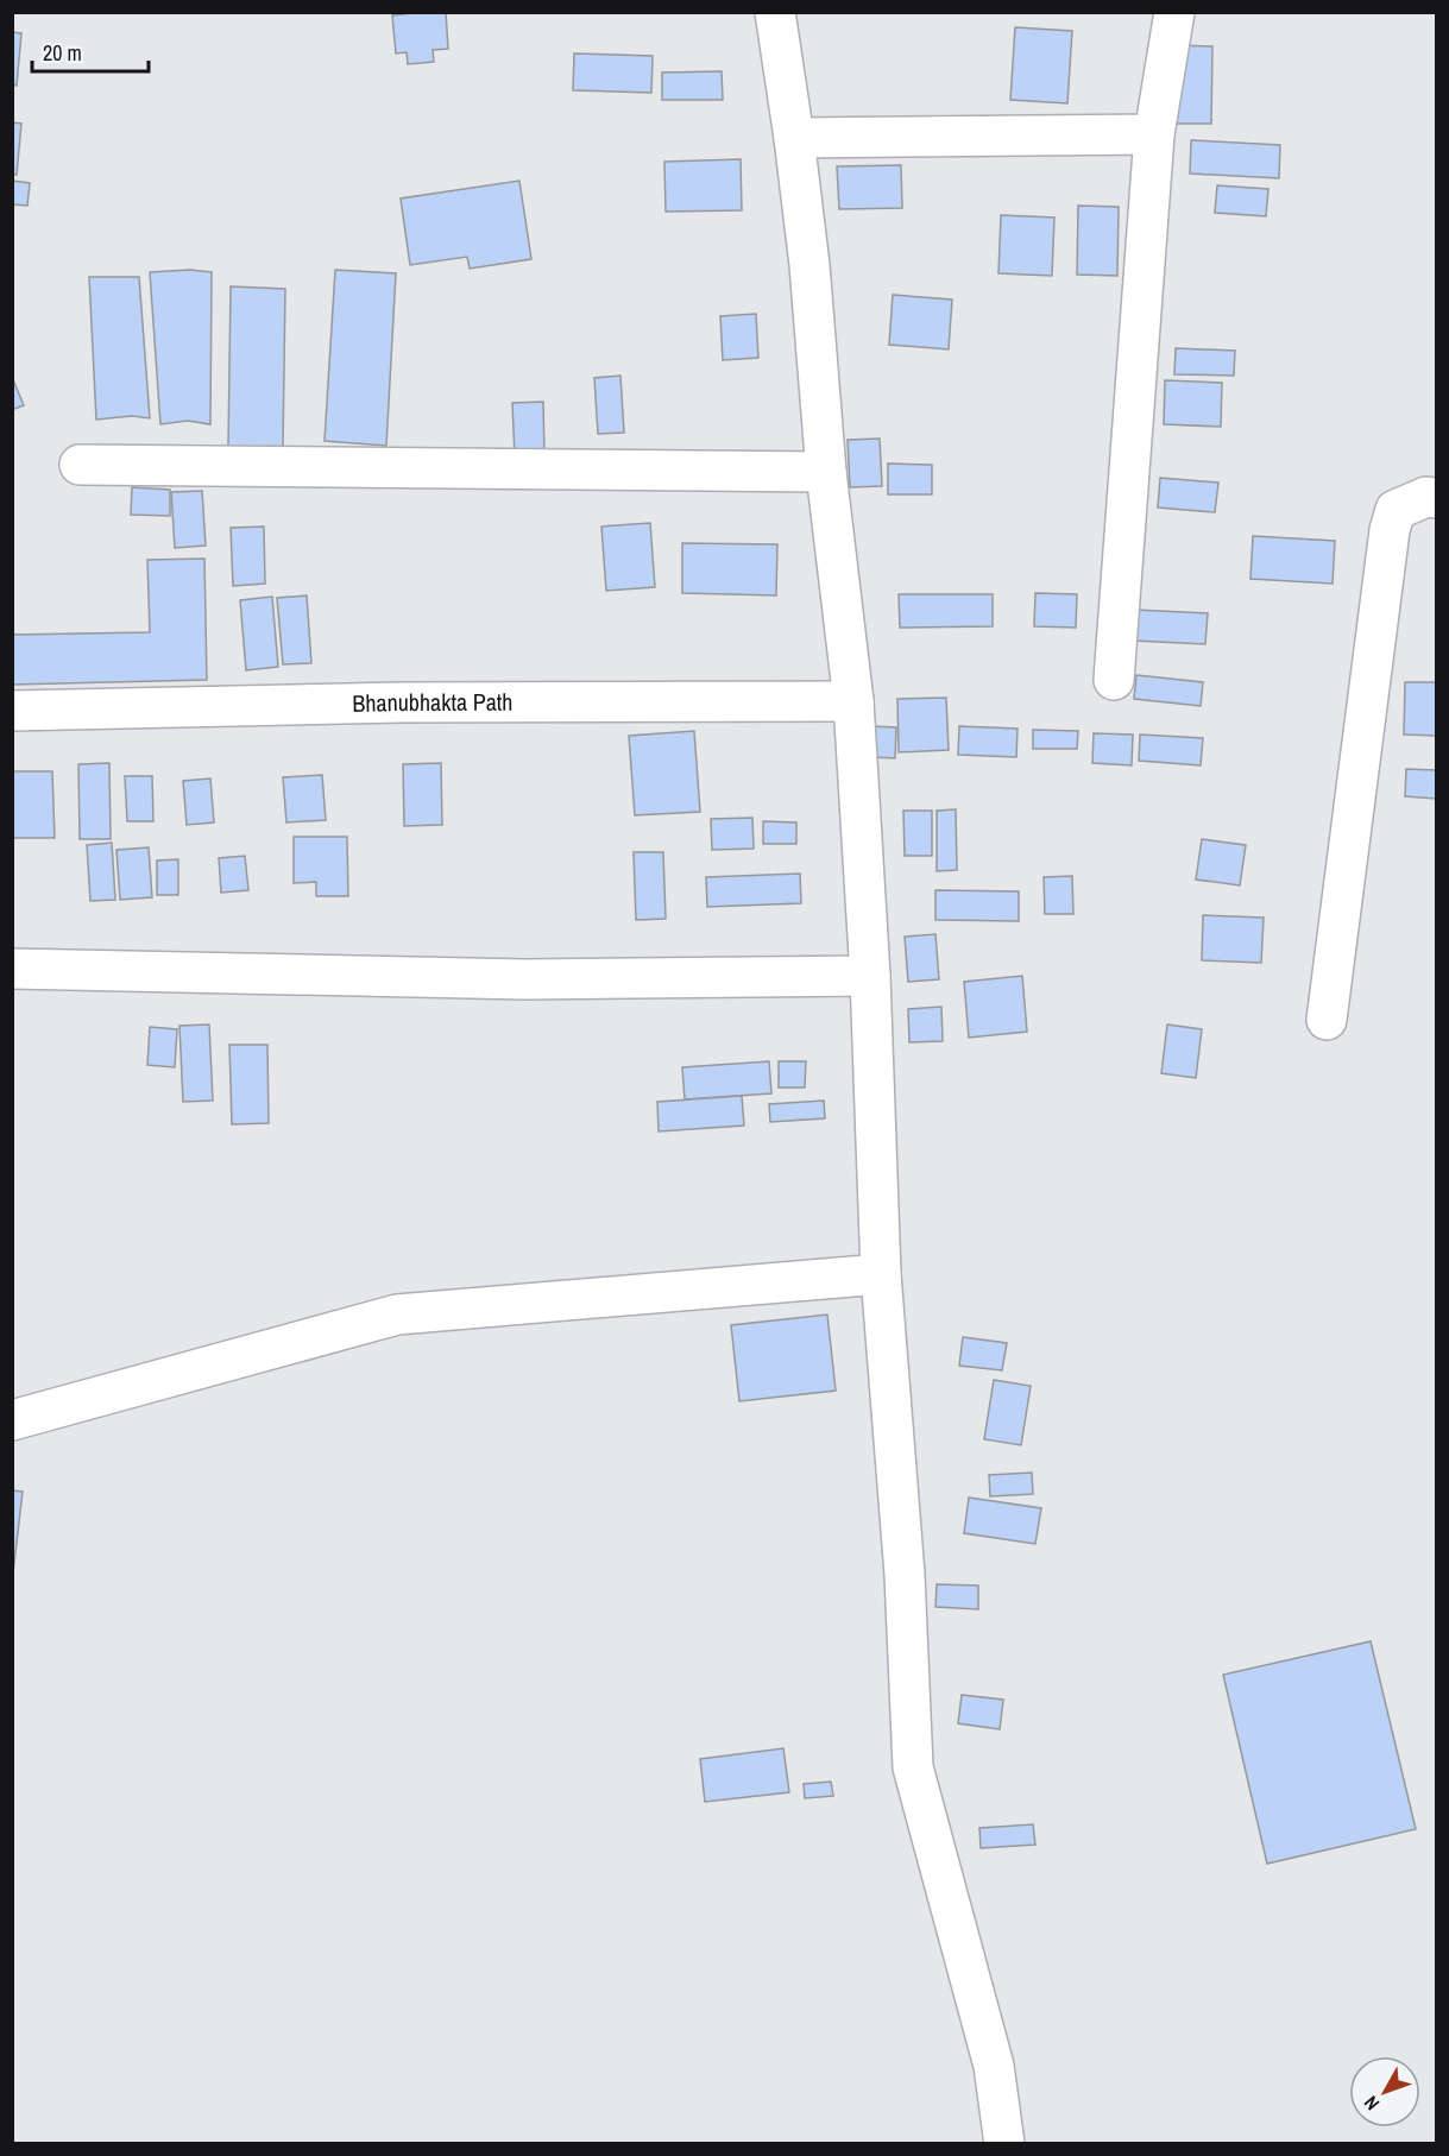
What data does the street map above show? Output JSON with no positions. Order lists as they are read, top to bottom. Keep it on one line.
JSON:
{"streets":{"street":["Bhanubhakta Path"]},"scale_bar":"20 m","north":"bottom left"}
